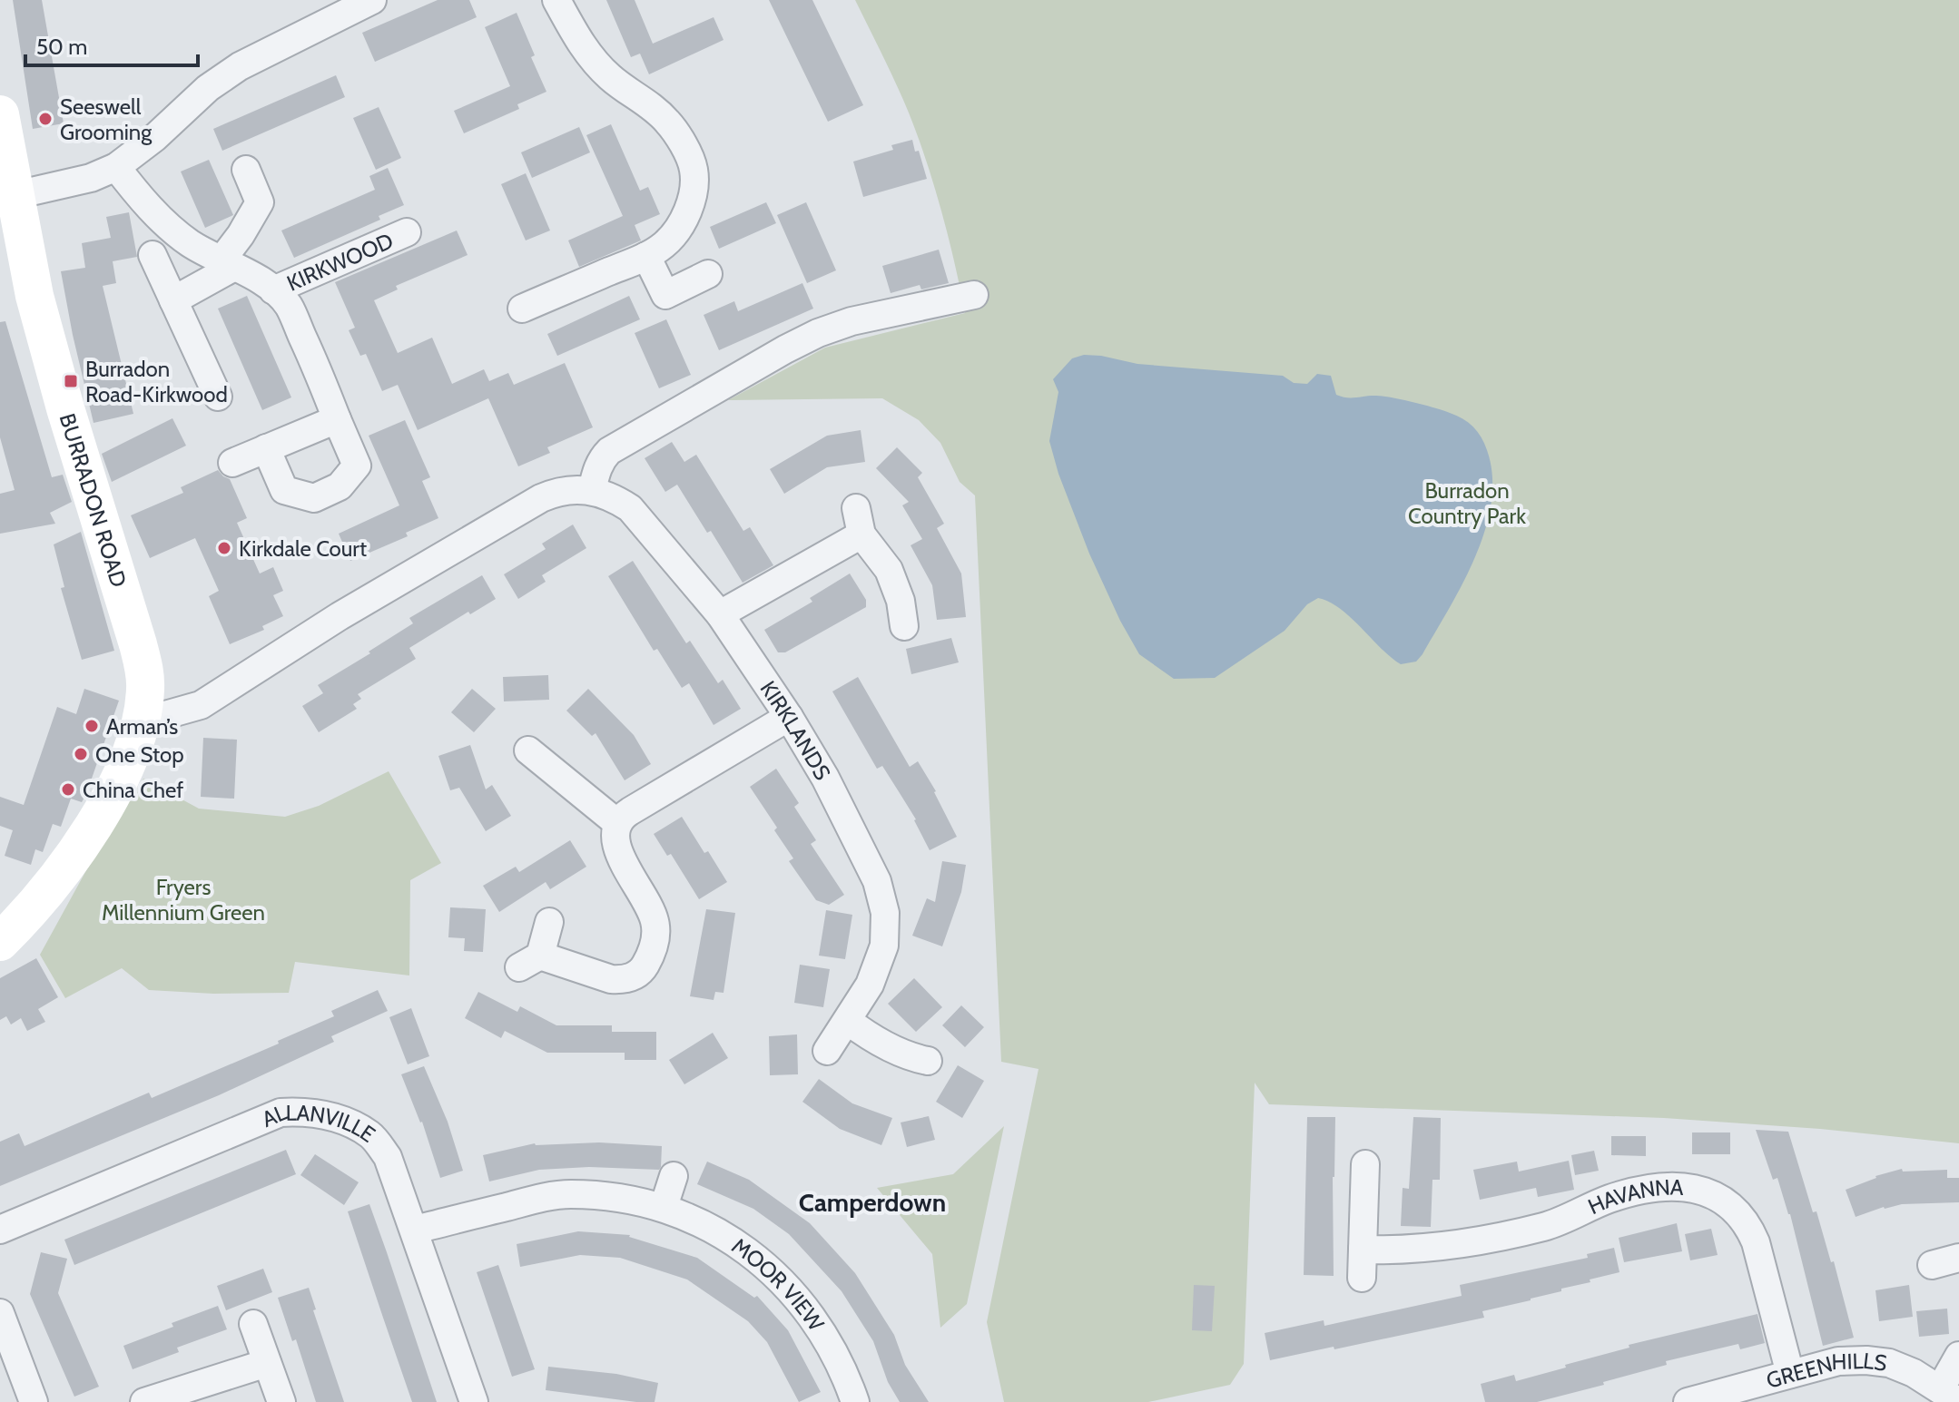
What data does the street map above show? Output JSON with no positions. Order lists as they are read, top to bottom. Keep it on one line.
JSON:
{"streets":{"main road":["BURRADON ROAD"],"street":["KIRKWOOD","KIRKLANDS","ALLANVILLE","HAVANNA","MOOR VIEW","GREENHILLS"]},"crossings":[["BURRADON ROAD","KIRKLANDS"],["ALLANVILLE","MOOR VIEW"],["HAVANNA","GREENHILLS"]],"districts":["Camperdown"],"parks":["Burradon Country Park","Fryers Millennium Green"],"places":{"other":["Seeswell Grooming","Kirkdale Court","Arman’s","One Stop","China Chef"],"transit":["Burradon Road-Kirkwood"]},"scale_bar":"50 m"}
